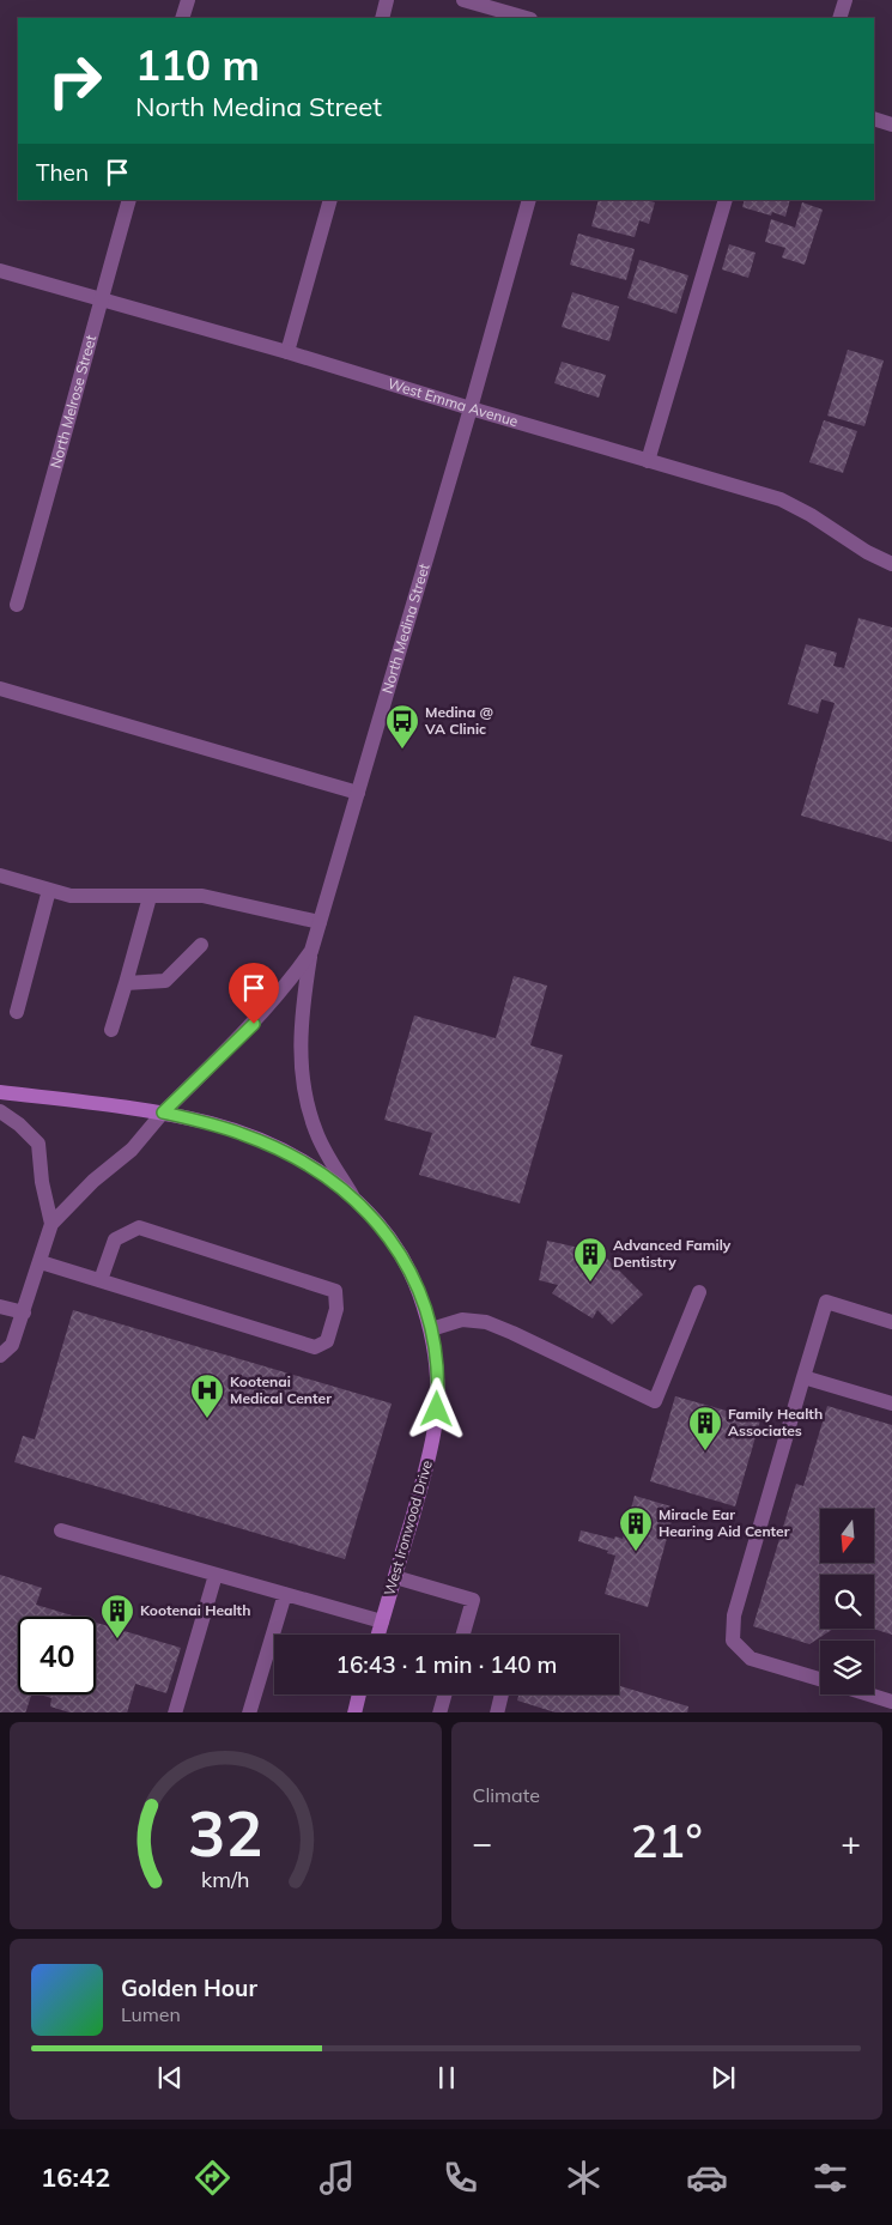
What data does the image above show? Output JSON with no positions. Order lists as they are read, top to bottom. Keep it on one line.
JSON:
{"streets":{"street":["North Melrose Street","West Emma Avenue","North Medina Street","West Ironwood Drive"]},"crossings":[["North Melrose Street","West Emma Avenue"],["West Emma Avenue","North Medina Street"],["North Medina Street","West Ironwood Drive"]],"places":{"bus stop":["Medina @ VA Clinic"],"building":["Advanced Family Dentistry","Family Health Associates","Miracle Ear Hearing Aid Center","Kootenai Health"],"hospital":["Kootenai Medical Center"]},"north":"bottom","page":{"turn":["110 m","North Medina Street"],"then":"Then","limit":"40","trip":"16:43 · 1 min · 140 m","tile":"Climate","heat":["−","21°","+"],"song":["Golden Hour","Lumen"],"tabs":"16:42","gauge":["32","km/h"]}}
